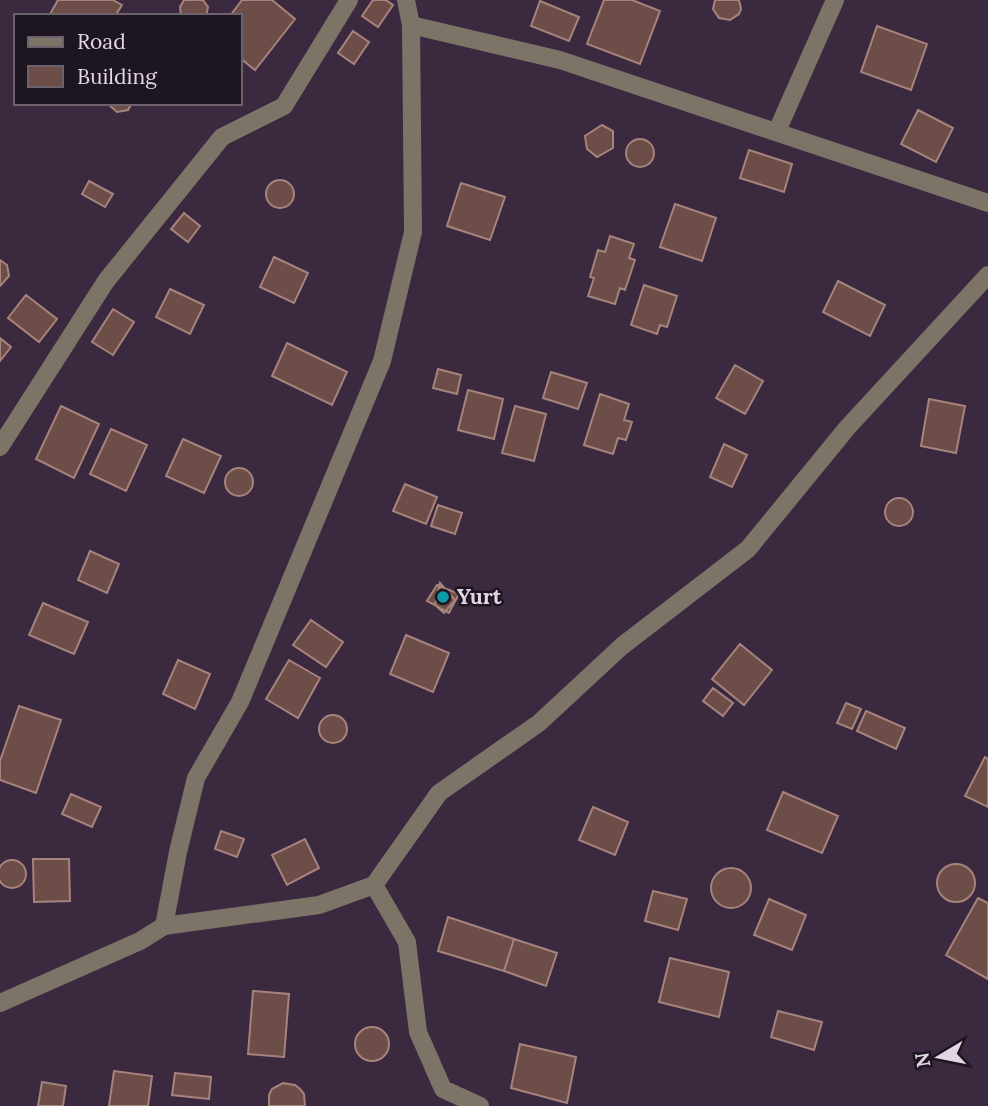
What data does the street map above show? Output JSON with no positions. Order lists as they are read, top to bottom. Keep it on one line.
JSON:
{"places":["Yurt"],"legend":["Road","Building"],"north":"left"}
